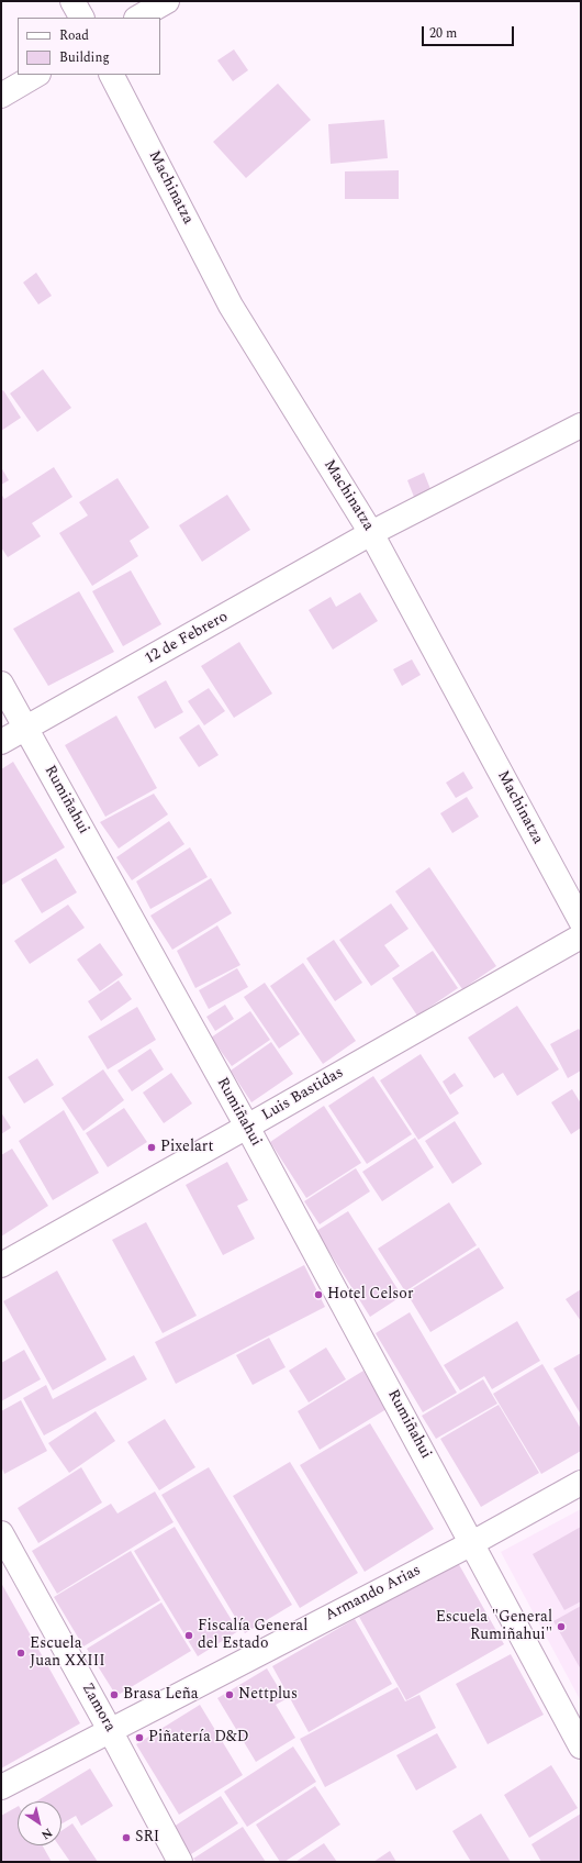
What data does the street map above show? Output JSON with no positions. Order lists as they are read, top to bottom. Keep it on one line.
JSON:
{"streets":{"street":["Machinatza","12 de Febrero","Rumiñahui","Luis Bastidas","Armando Arias","Zamora"]},"crossings":[["Machinatza","12 de Febrero"],["12 de Febrero","Rumiñahui"],["Rumiñahui","Luis Bastidas"],["Rumiñahui","Armando Arias"],["Armando Arias","Zamora"]],"places":["Pixelart","Hotel Celsor","Escuela \"General Rumiñahui\"","Fiscalía General del Estado","Escuela Juan XXIII","Brasa Leña","Nettplus","Piñatería D&D","SRI"],"legend":["Road","Building"],"scale_bar":"20 m","north":"bottom right"}
